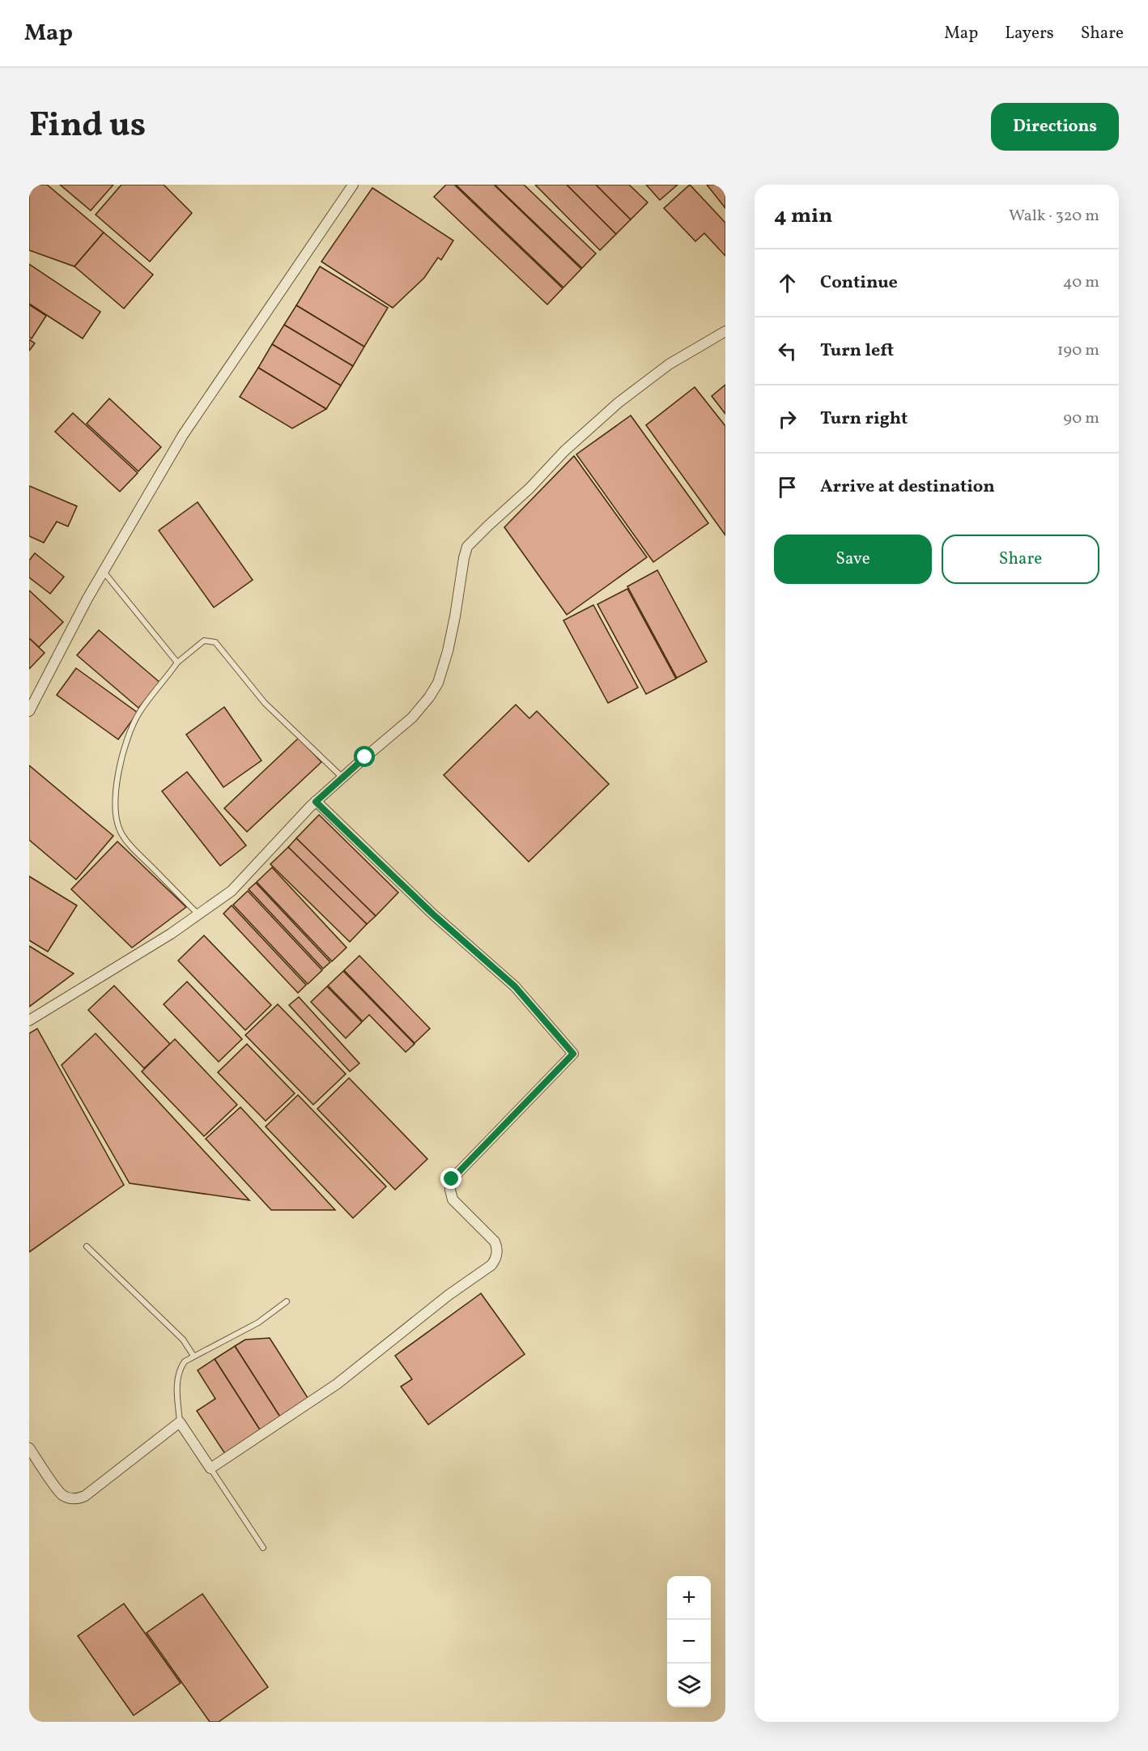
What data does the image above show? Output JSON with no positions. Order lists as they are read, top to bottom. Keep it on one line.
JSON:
{"page":{"header":"Map","nav":["Map","Layers","Share"],"title":"Find us","buttons":["Directions",["Save","Share"]],"heading":["4 min","Walk · 320 m"],"list":[["Continue","40 m"],["Turn left","190 m"],["Turn right","90 m"],"Arrive at destination"],"map_buttons":["+","−"]}}
